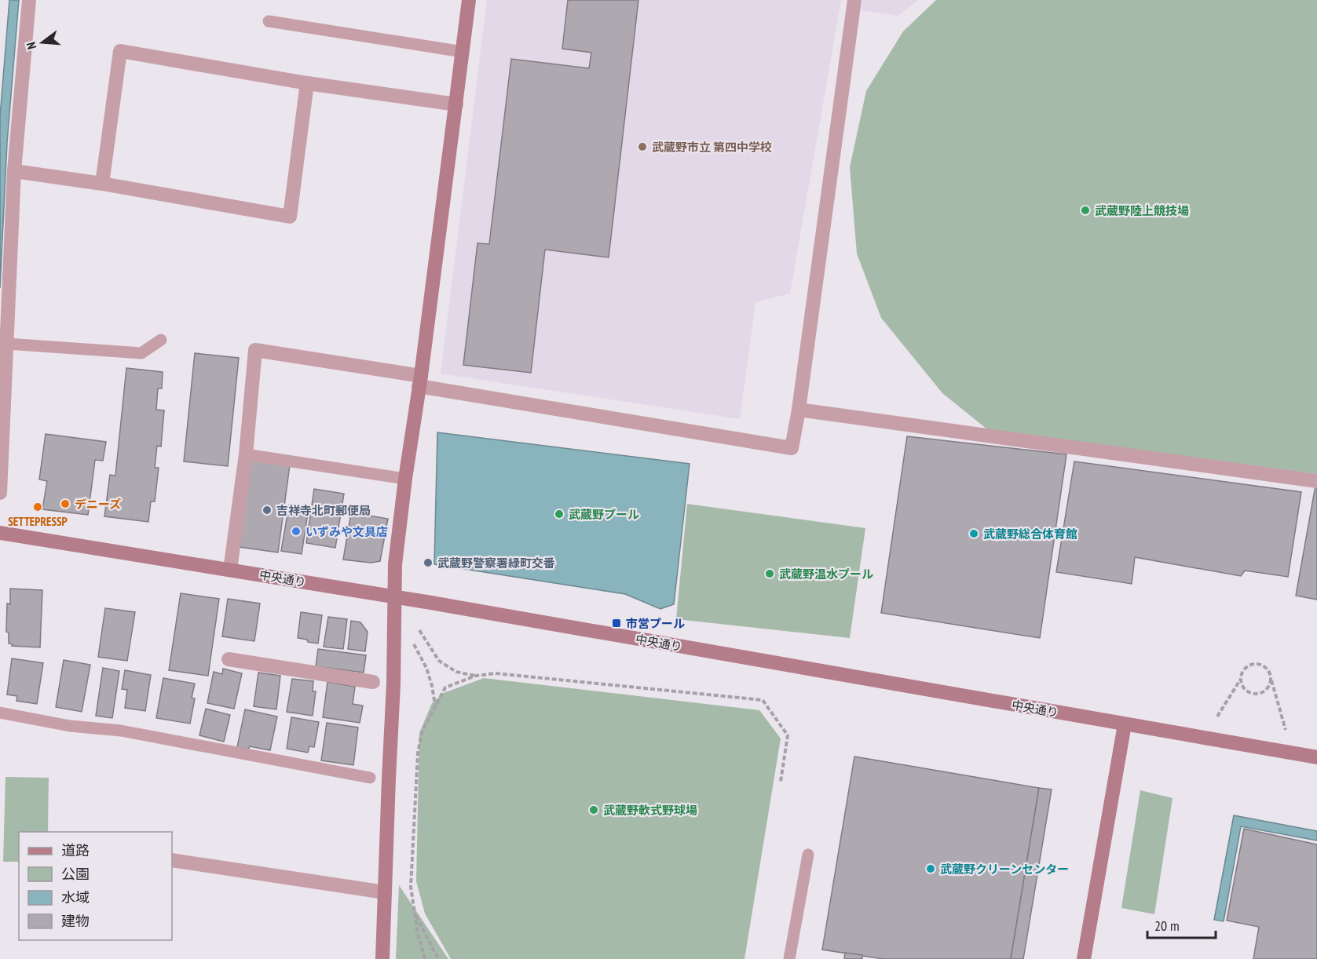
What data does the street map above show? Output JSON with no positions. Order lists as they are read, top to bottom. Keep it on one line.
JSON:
{"streets":{"street":["中央通り"]},"places":{"other":["武蔵野市立 第四中学校","武蔵野陸上競技場","デニーズ","SETTEPRESSP","吉祥寺北町郵便局","武蔵野プール","いずみや文具店","武蔵野総合体育館","武蔵野警察署緑町交番","武蔵野温水プール","武蔵野軟式野球場","武蔵野クリーンセンター"],"transit":["市営プール"]},"legend":["道路","公園","水域","建物"],"scale_bar":"20 m","north":"left"}
